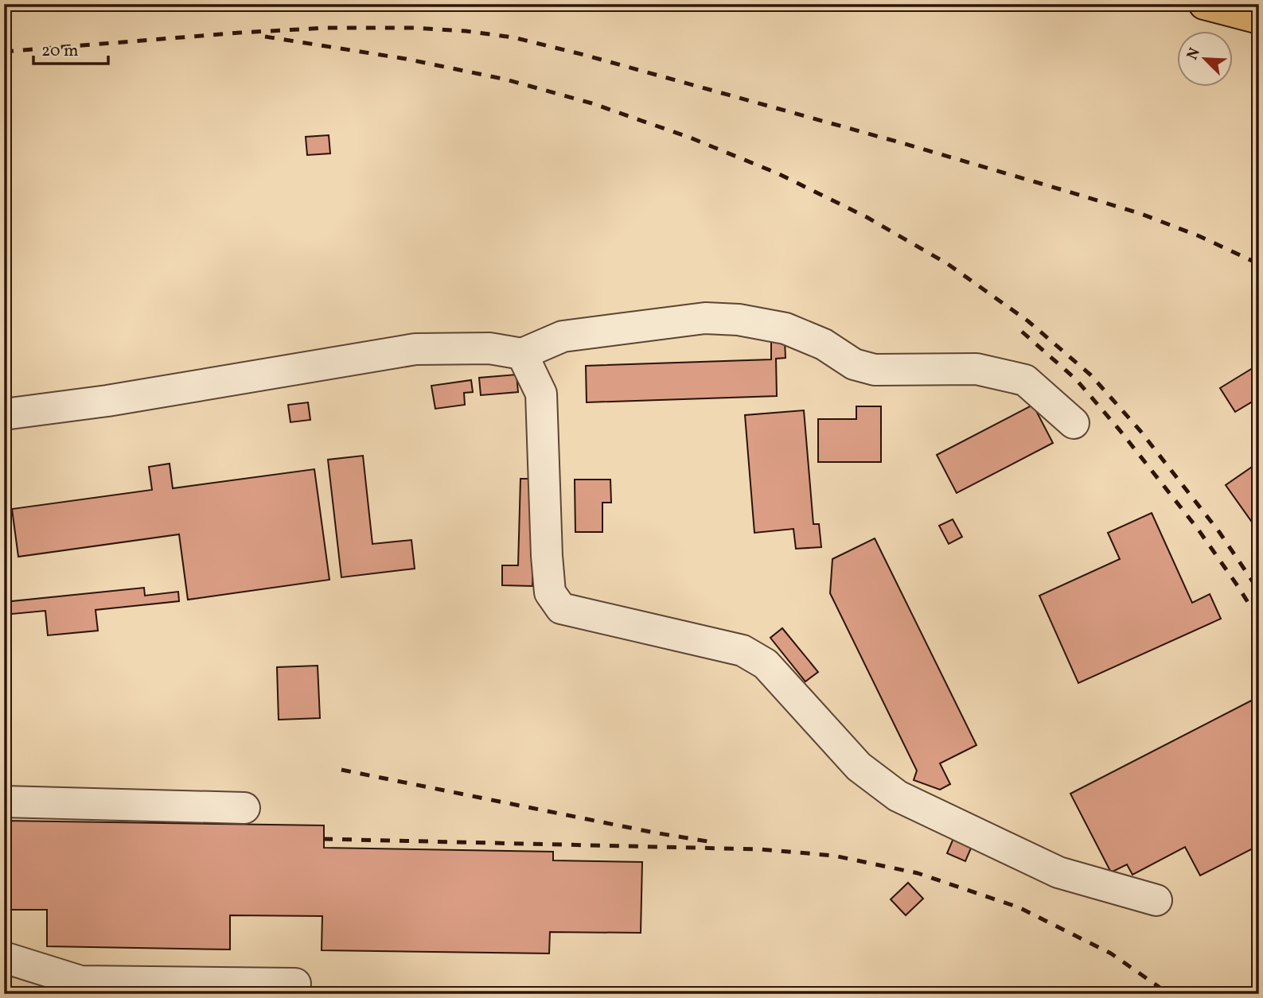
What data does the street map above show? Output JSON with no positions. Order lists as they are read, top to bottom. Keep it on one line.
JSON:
{"scale_bar":"20 m","north":"top left"}
